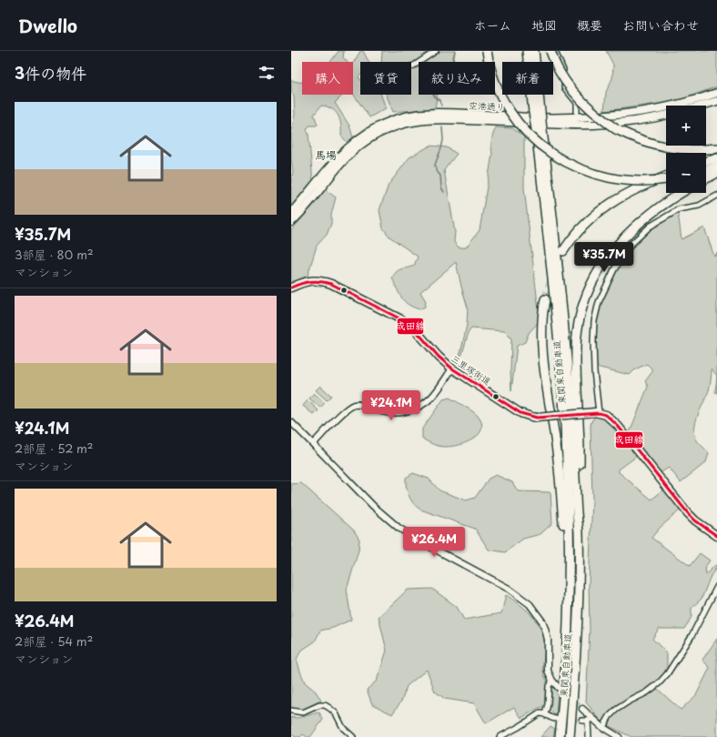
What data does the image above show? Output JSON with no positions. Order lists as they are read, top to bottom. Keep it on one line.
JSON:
{"streets":{"highway":["東関東自動車道"],"main road":["空港通り","三里塚街道"]},"districts":["馬場"],"lines":["transit line 成田線"],"page":{"header":"Dwello","nav":["ホーム","地図","概要","お問い合わせ"],"heading":"3件の物件","chip":["購入","賃貸","絞り込み","新着"],"list":[{"name":"¥35.7M","note":"3部屋 · 80 m² · マンション"},{"name":"¥24.1M","note":"2部屋 · 52 m² · マンション"},{"name":"¥26.4M","note":"2部屋 · 54 m² · マンション"}],"map_buttons":["+","−"],"price":["¥35.7M","¥24.1M","¥26.4M"]}}
